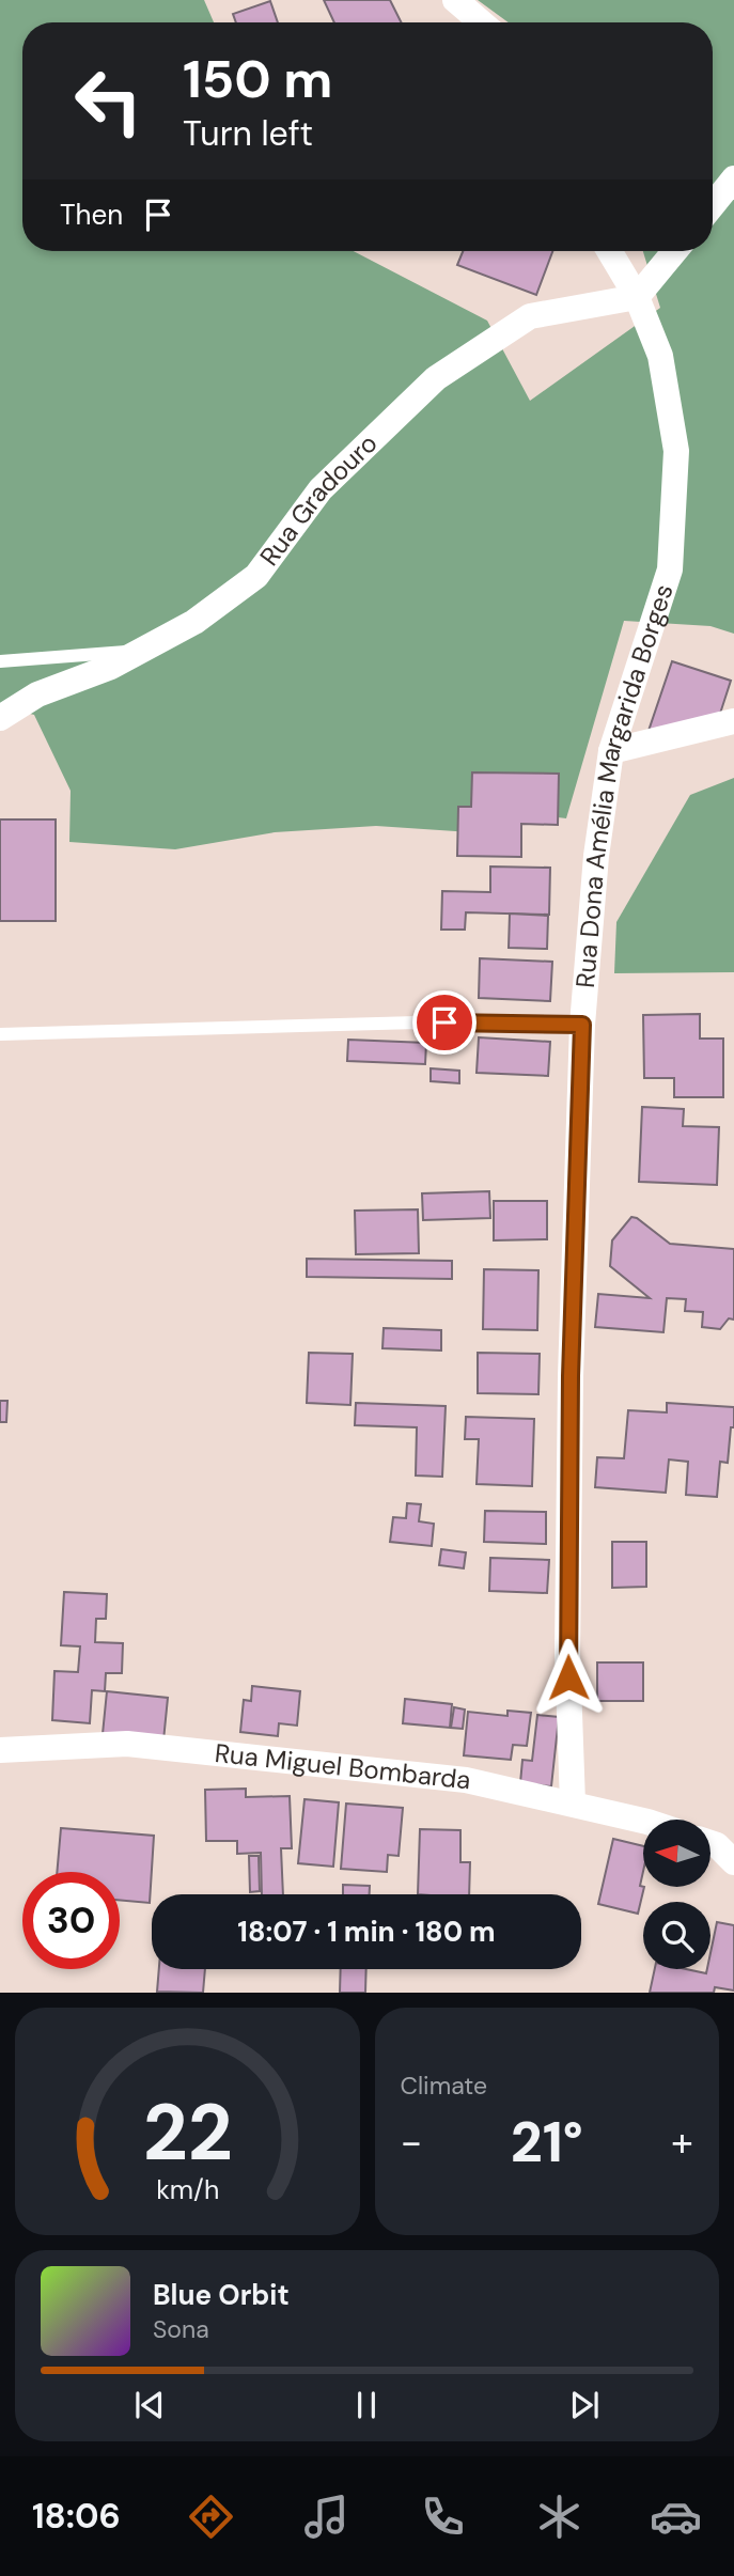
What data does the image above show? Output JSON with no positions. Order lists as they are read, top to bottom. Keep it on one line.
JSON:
{"streets":{"street":["Rua Gradouro","Rua Dona Amélia Margarida Borges","Rua Miguel Bombarda"]},"crossings":[["Rua Gradouro","Rua Dona Amélia Margarida Borges"],["Rua Dona Amélia Margarida Borges","Rua Miguel Bombarda"]],"north":"left","page":{"turn":["150 m","Turn left"],"then":"Then","limit":"30","trip":"18:07 · 1 min · 180 m","tile":"Climate","heat":["−","21°","+"],"song":["Blue Orbit","Sona"],"tabs":"18:06","gauge":["22","km/h"]}}
